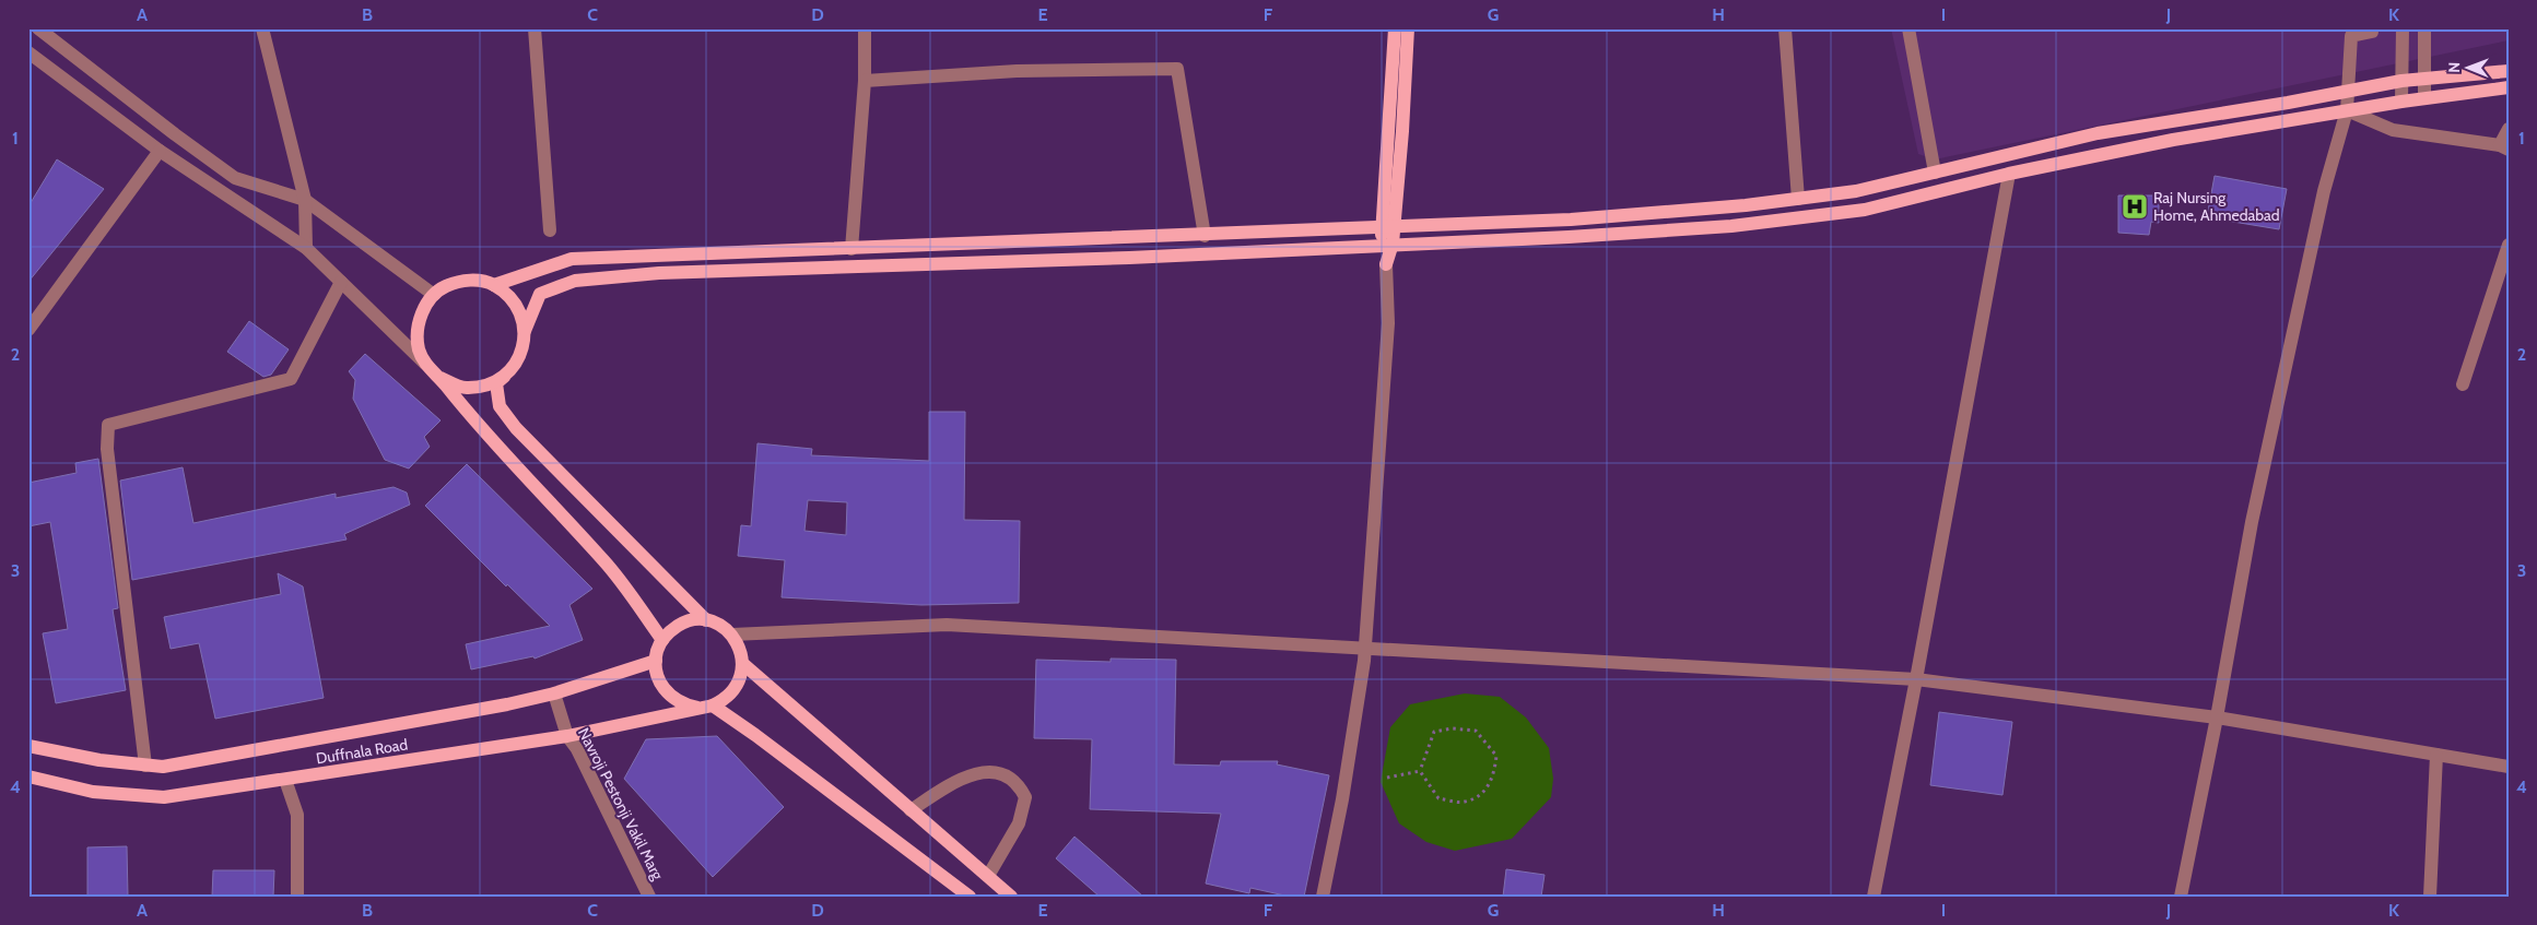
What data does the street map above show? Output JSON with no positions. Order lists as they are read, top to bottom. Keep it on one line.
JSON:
{"streets":{"main road":["Duffnala Road"],"street":["Navroji Pestonji Vakil Marg"]},"crossings":[["Duffnala Road","Navroji Pestonji Vakil Marg"]],"places":{"hospital":["Raj Nursing Home, Ahmedabad"]},"north":"left","grid":{"columns":["A","B","C","D","E","F","G","H","I","J","K"],"rows":["1","2","3","4"]}}
